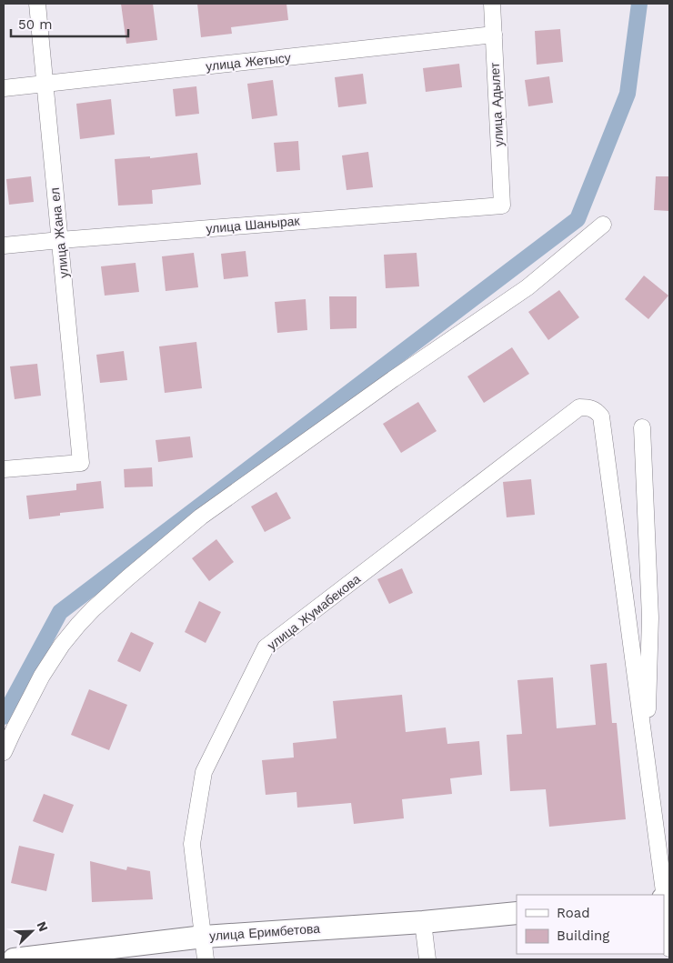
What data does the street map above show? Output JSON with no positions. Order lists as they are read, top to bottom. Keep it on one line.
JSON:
{"streets":{"main road":["улица Еримбетова"],"street":["улица Жетысу","улица Адылет","улица Шанырак","улица Жана ел","улица Жумабекова"]},"crossings":[["улица Жетысу","улица Адылет"],["улица Жетысу","улица Жана ел"],["улица Адылет","улица Шанырак"],["улица Шанырак","улица Жана ел"],["улица Жумабекова","улица Еримбетова"]],"legend":["Road","Building"],"scale_bar":"50 m","north":"top right"}
